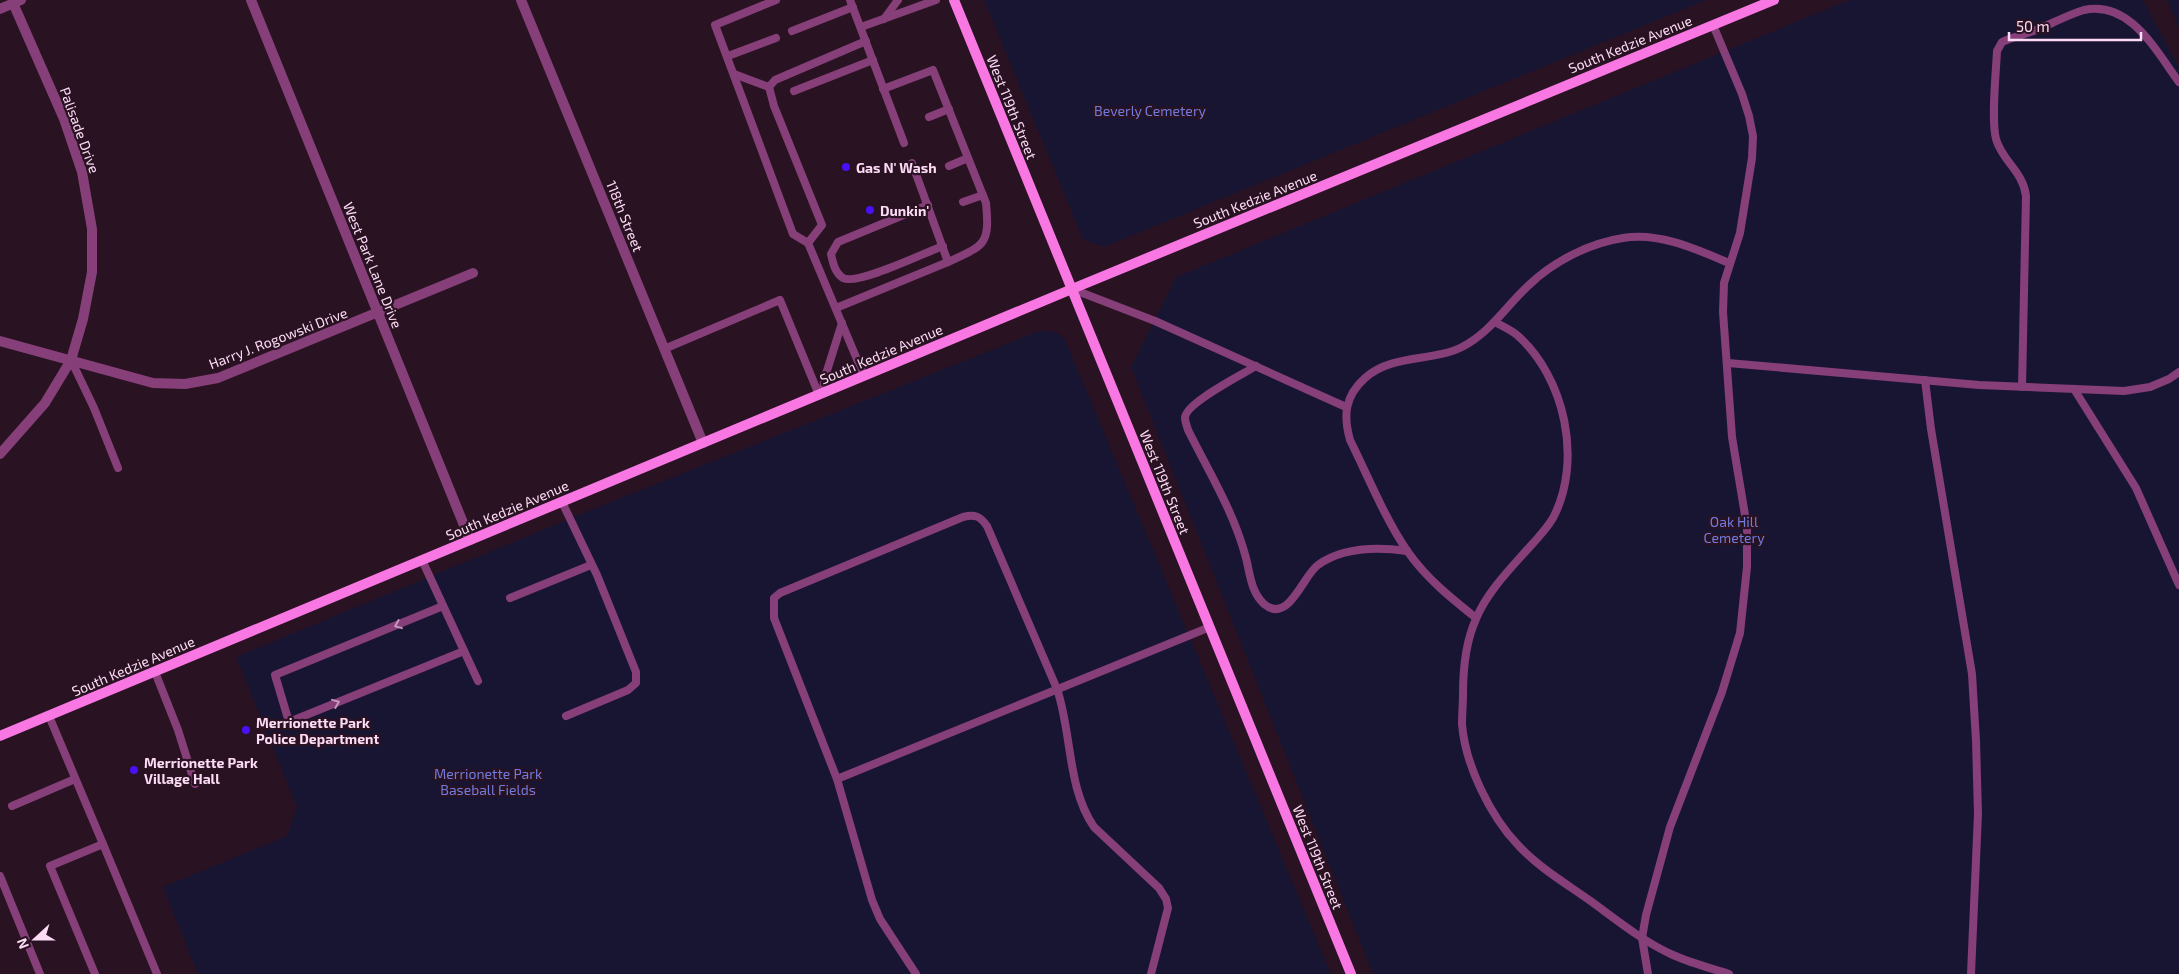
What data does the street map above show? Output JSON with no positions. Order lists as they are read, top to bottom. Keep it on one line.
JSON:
{"streets":{"main road":["South Kedzie Avenue","West 119th Street"],"street":["Palisade Drive","118th Street","West Park Lane Drive","Harry J. Rogowski Drive"]},"crossings":[["South Kedzie Avenue","West 119th Street"],["South Kedzie Avenue","118th Street"],["South Kedzie Avenue","West Park Lane Drive"],["Palisade Drive","Harry J. Rogowski Drive"],["West Park Lane Drive","Harry J. Rogowski Drive"]],"parks":["Beverly Cemetery","Oak Hill Cemetery","Merrionette Park Baseball Fields"],"places":["Gas N' Wash","Dunkin'","Merrionette Park Police Department","Merrionette Park Village Hall"],"scale_bar":"50 m","north":"left"}
